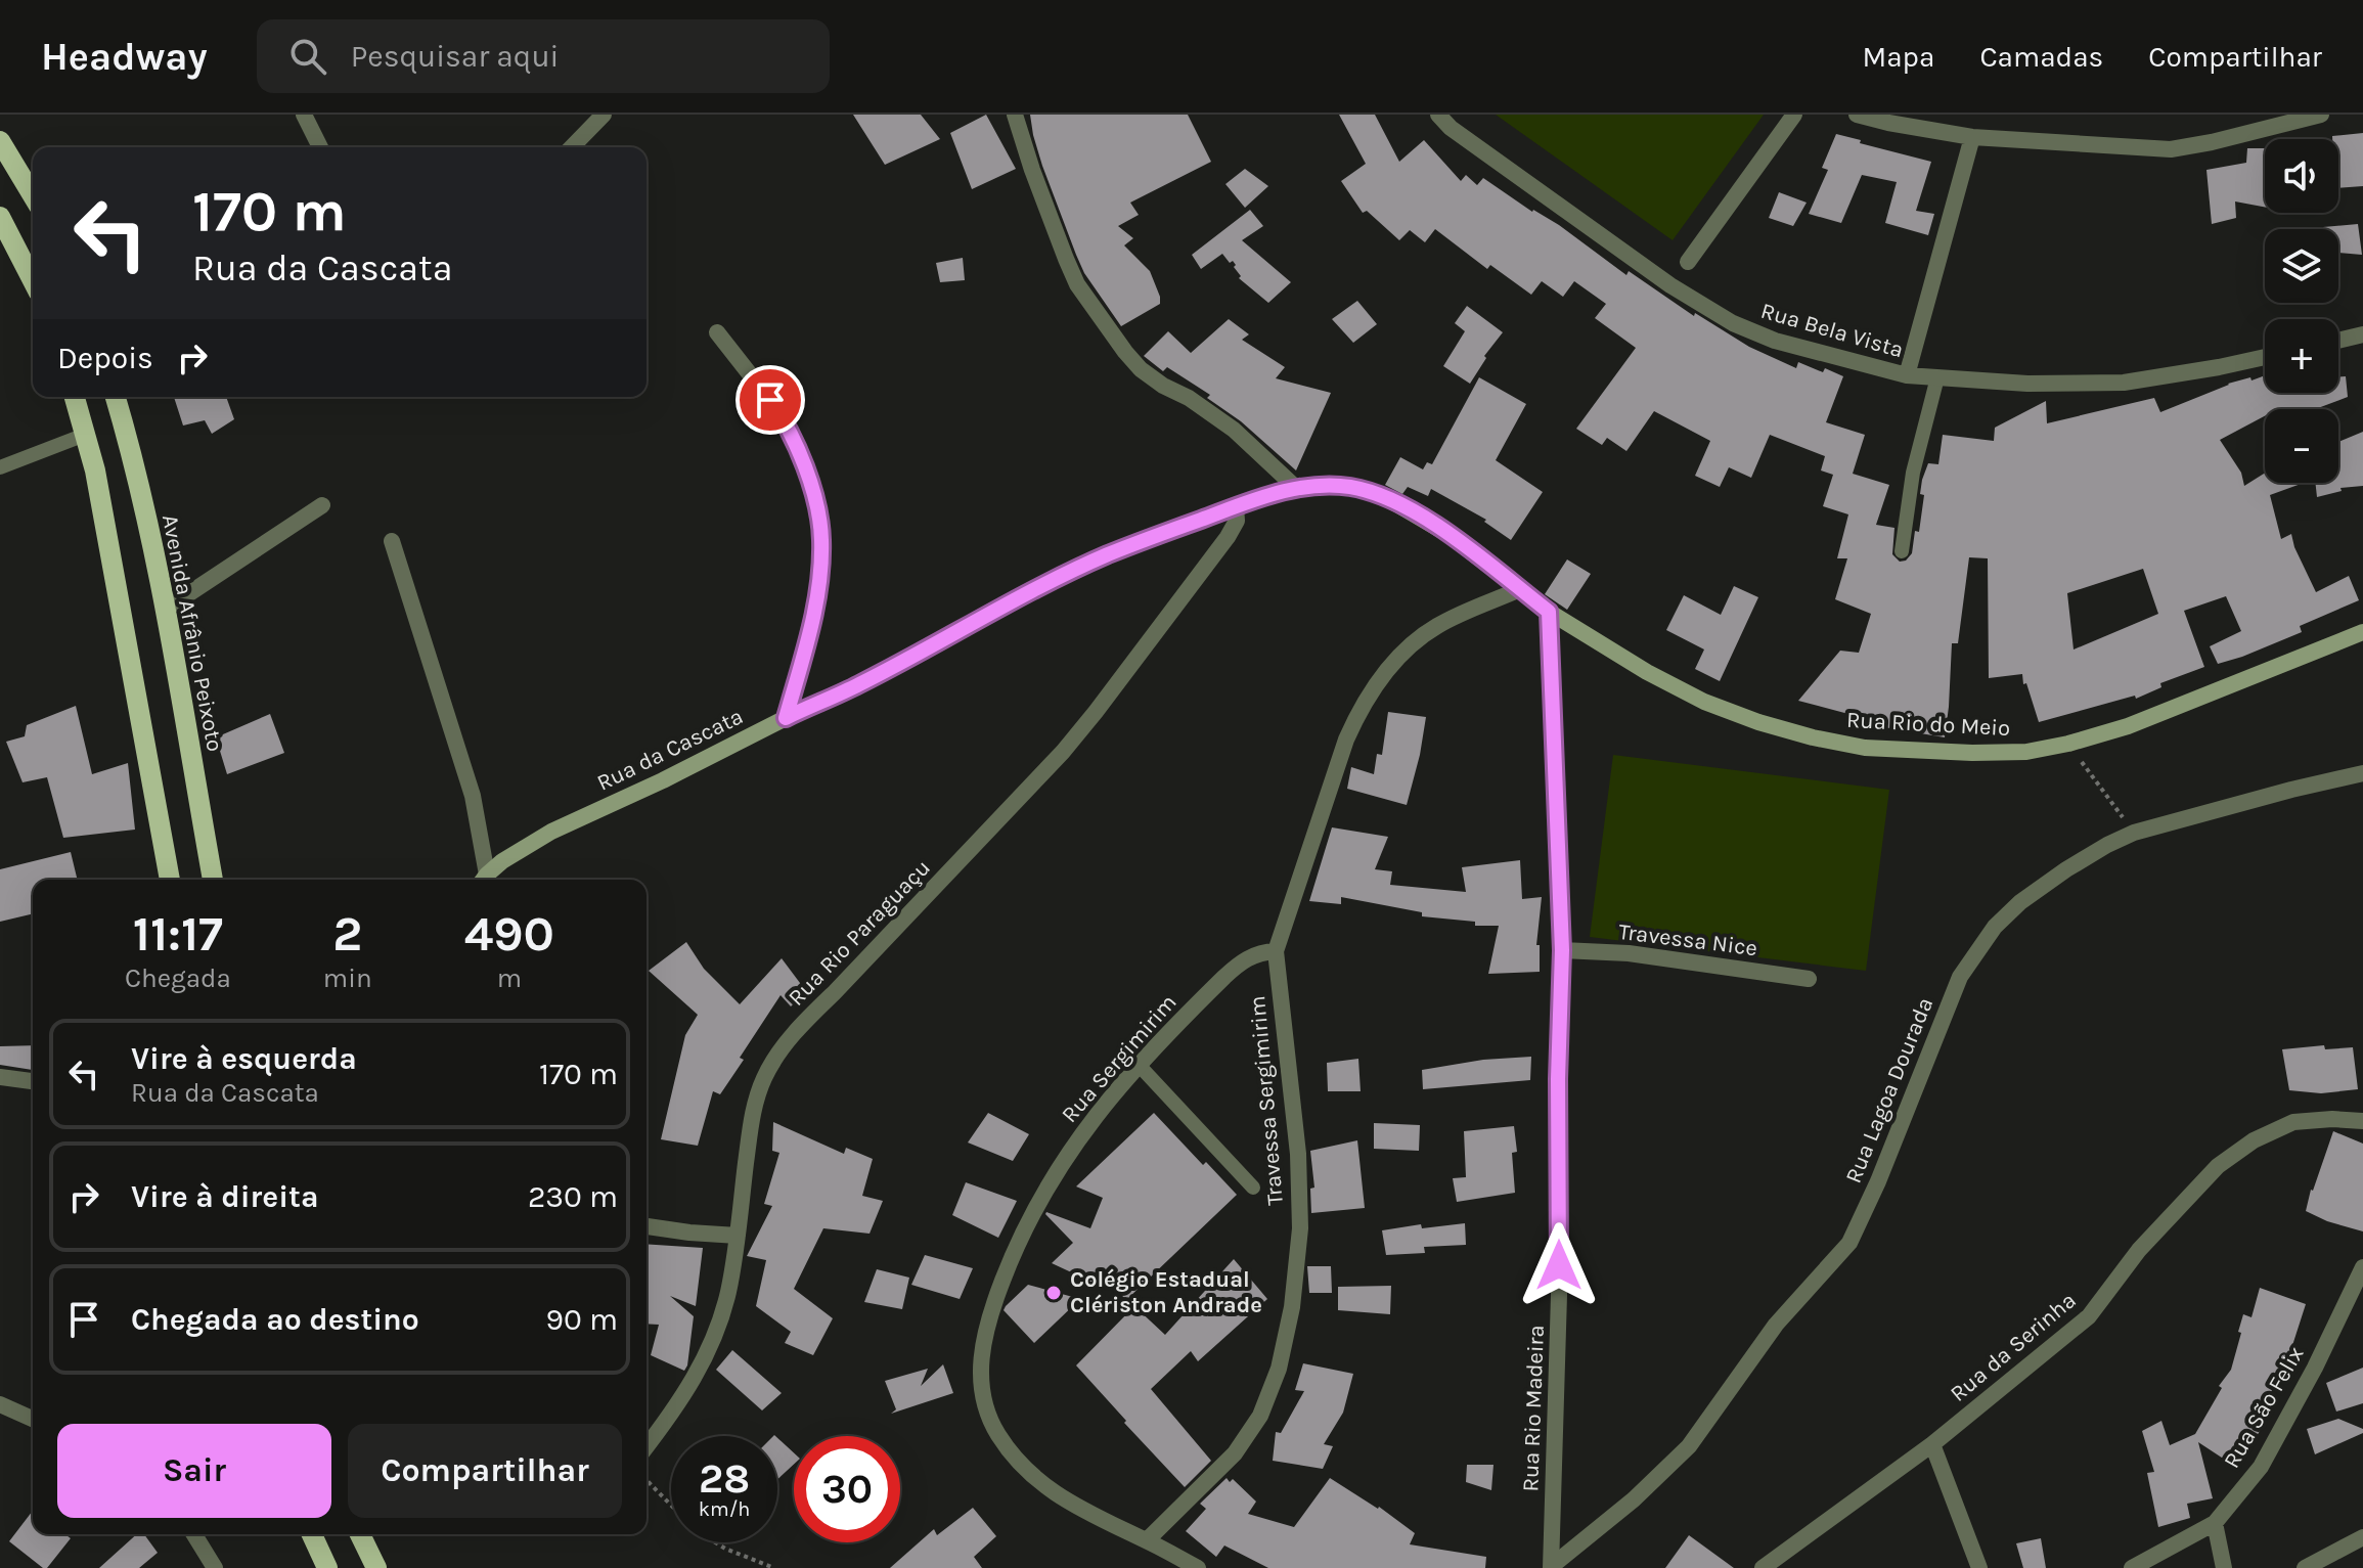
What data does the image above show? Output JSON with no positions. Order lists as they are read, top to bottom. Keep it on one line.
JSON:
{"streets":{"main road":["Avenida Afrânio Peixoto","Rua Rio do Meio","Rua da Cascata"],"street":["Rua Bela Vista","Rua Rio Paraguaçu","Travessa Nice","Rua Sergimirim","Rua Lagoa Dourada","Travessa Sergimirim","Rua da Serinha","Rua São Felix","Rua Rio Madeira"]},"crossings":[["Rua Rio do Meio","Rua da Cascata"],["Rua Rio do Meio","Rua Rio Madeira"],["Rua da Cascata","Rua Rio Paraguaçu"],["Rua da Cascata","Rua Rio Madeira"],["Travessa Nice","Rua Rio Madeira"],["Rua Sergimirim","Travessa Sergimirim"],["Rua Lagoa Dourada","Rua Rio Madeira"]],"places":["Colégio Estadual Clériston Andrade"],"page":{"header":"Headway","search":"Pesquisar aqui","nav":["Mapa","Camadas","Compartilhar"],"map_buttons":["+","−"],"turn":["170 m","Rua da Cascata"],"then":"Depois","eta":["11:17","Chegada","2","min","490","m"],"list":[{"name":"Vire à esquerda","note":"Rua da Cascata","value":"170 m"},{"name":"Vire à direita","value":"230 m"},{"name":"Chegada ao destino","value":"90 m"}],"buttons":["Sair","Compartilhar"],"speed":"28 km/h","limit":"30"}}
